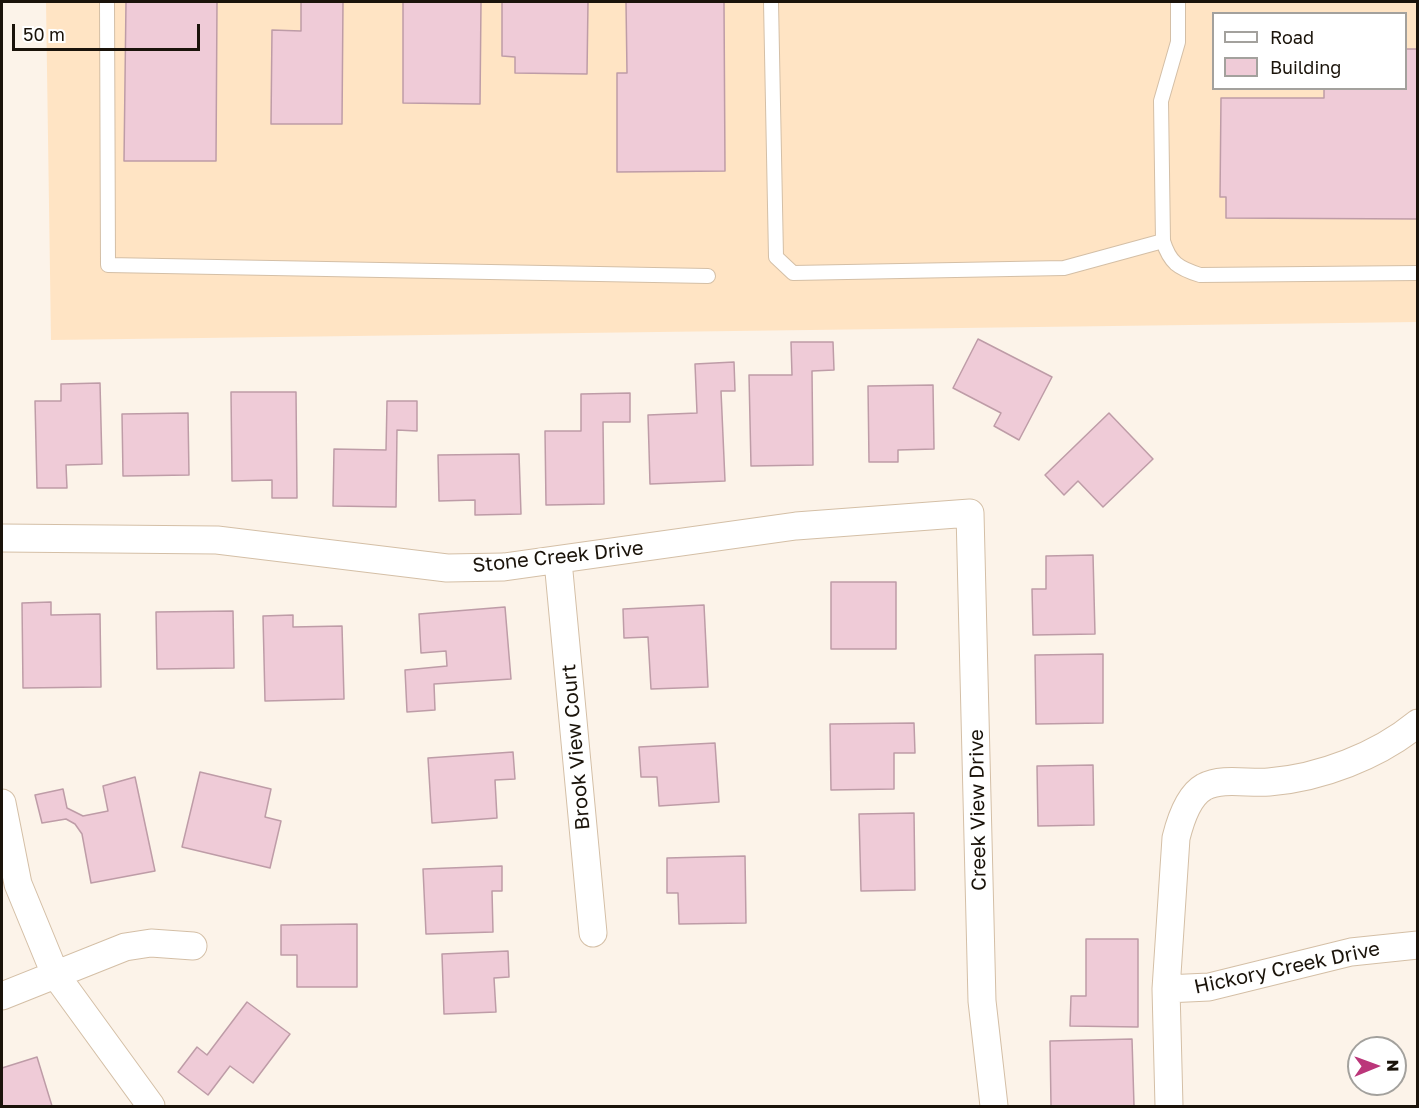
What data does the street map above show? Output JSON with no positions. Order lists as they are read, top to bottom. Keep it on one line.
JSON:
{"streets":{"street":["Stone Creek Drive","Brook View Court","Creek View Drive","Hickory Creek Drive"]},"crossings":[["Stone Creek Drive","Brook View Court"],["Stone Creek Drive","Creek View Drive"]],"legend":["Road","Building"],"scale_bar":"50 m","north":"right"}
